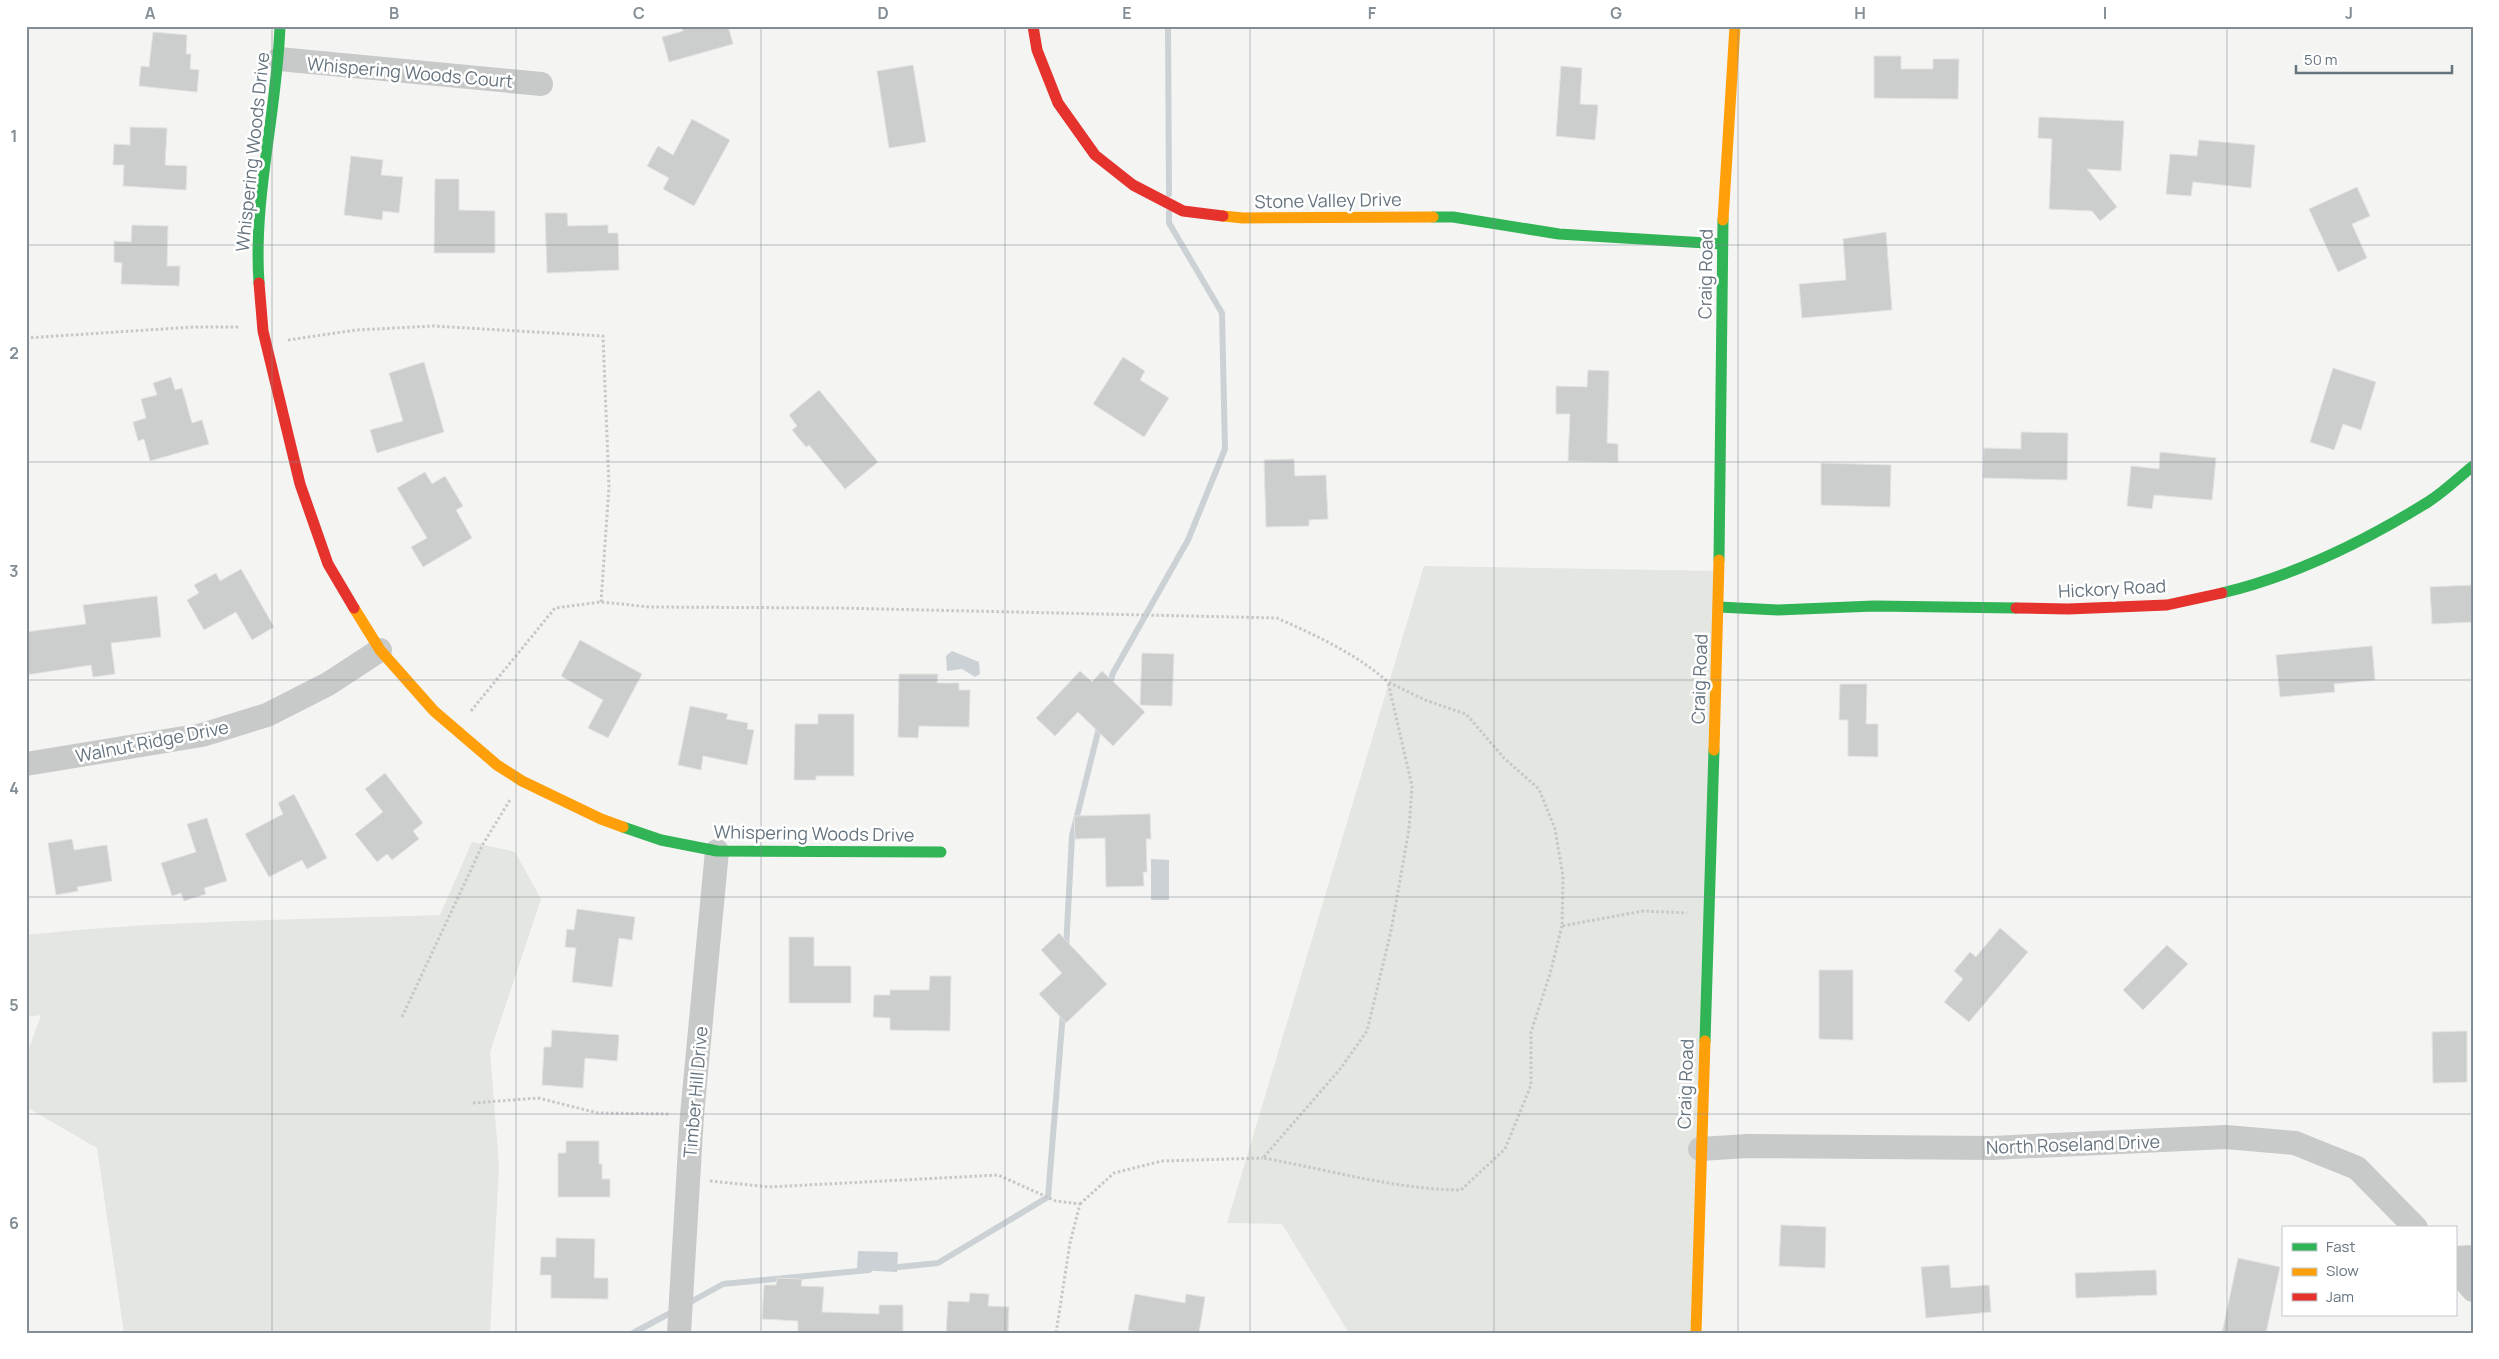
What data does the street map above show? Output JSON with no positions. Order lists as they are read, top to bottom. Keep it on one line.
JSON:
{"streets":{"street":["Whispering Woods Court","Whispering Woods Drive","Stone Valley Drive","Craig Road","Hickory Road","Walnut Ridge Drive","Timber Hill Drive","North Roseland Drive"]},"crossings":[["Whispering Woods Court","Whispering Woods Drive"],["Whispering Woods Drive","Walnut Ridge Drive"],["Whispering Woods Drive","Timber Hill Drive"],["Stone Valley Drive","Craig Road"],["Craig Road","Hickory Road"],["Craig Road","North Roseland Drive"]],"legend":["Fast","Slow","Jam"],"scale_bar":"50 m","grid":{"columns":["A","B","C","D","E","F","G","H","I","J"],"rows":["1","2","3","4","5","6"]}}
